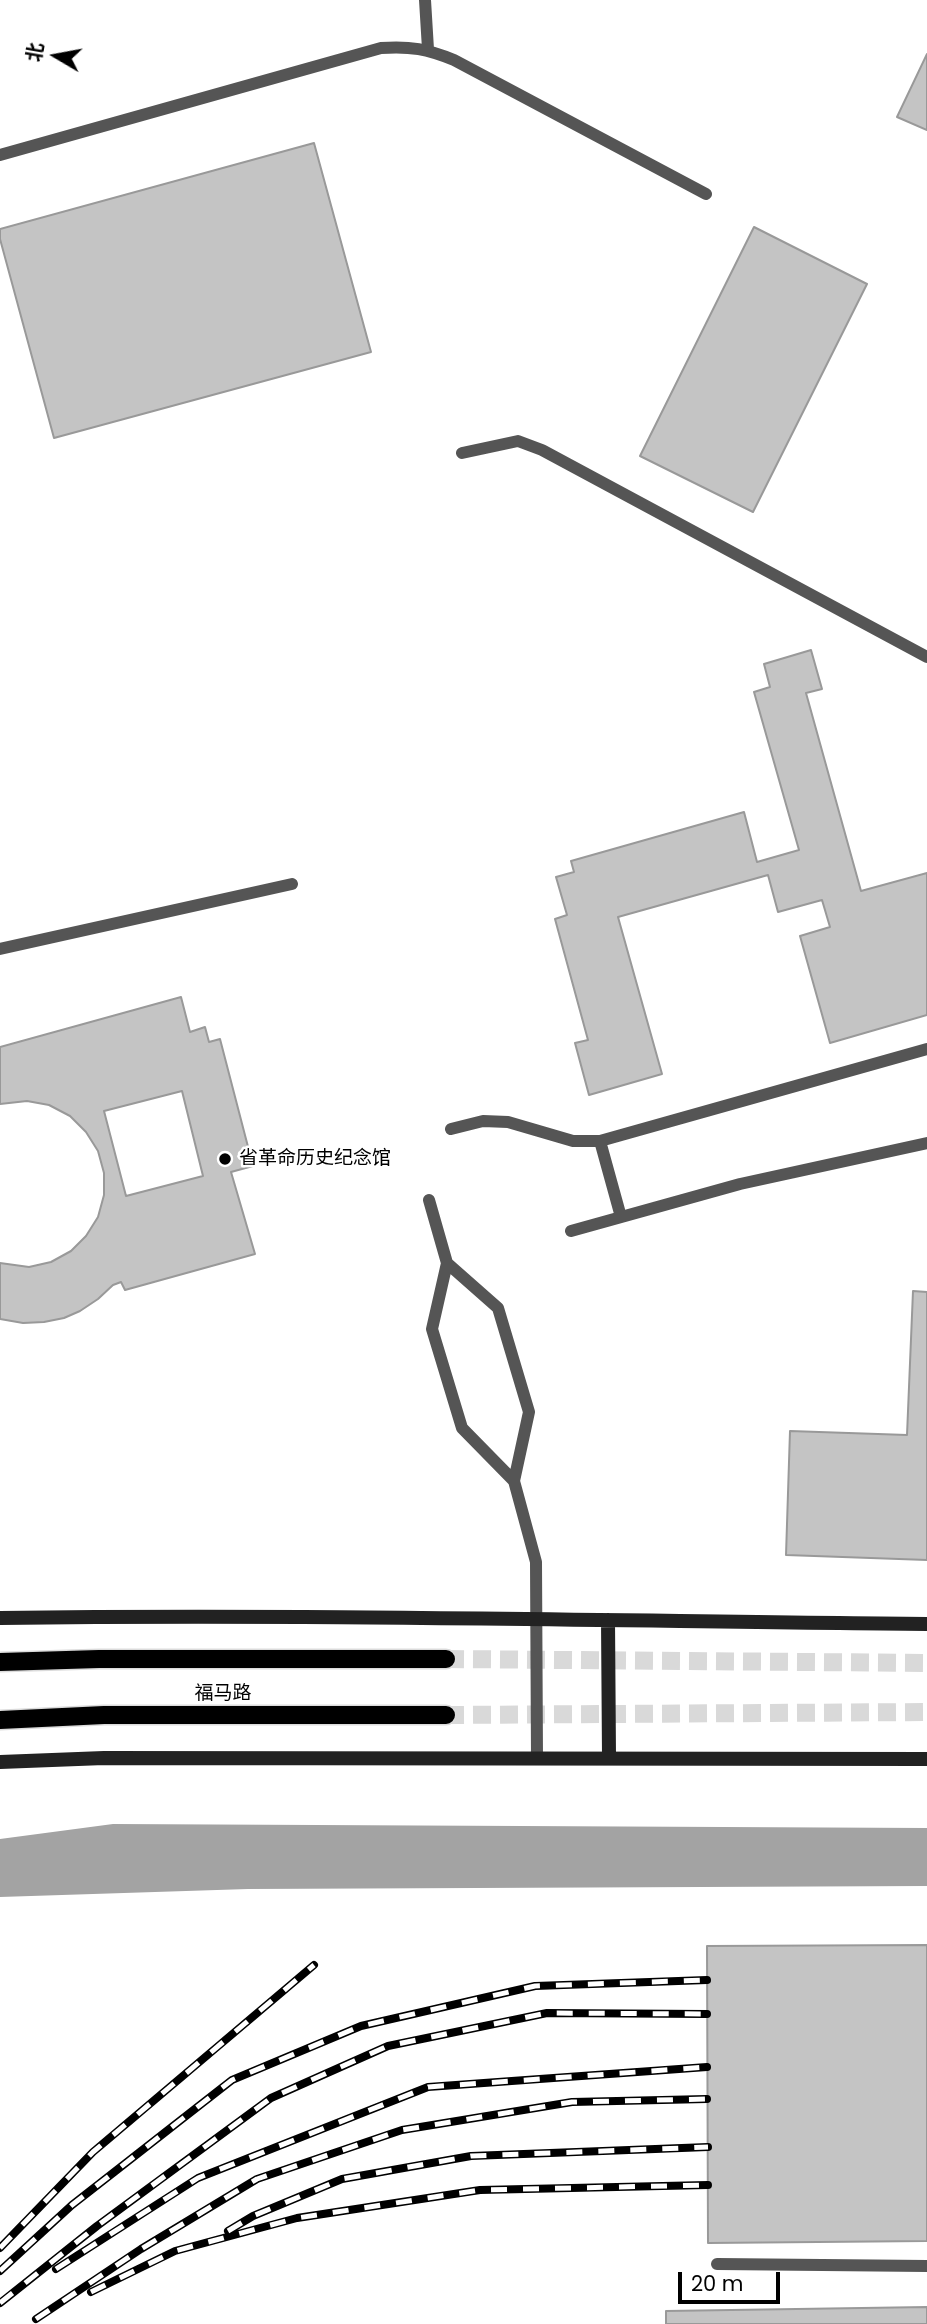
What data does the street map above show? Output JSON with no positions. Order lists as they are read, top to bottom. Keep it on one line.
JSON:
{"streets":{"main road":["福马路"]},"places":["省革命历史纪念馆"],"scale_bar":"20 m","north":"left"}
